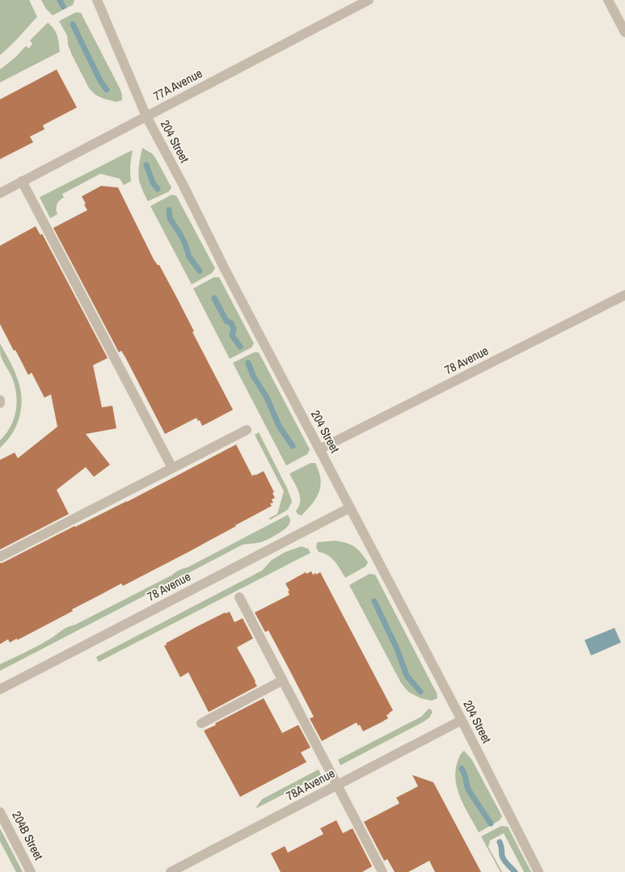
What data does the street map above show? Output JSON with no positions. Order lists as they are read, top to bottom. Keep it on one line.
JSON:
{"streets":{"street":["77A Avenue","204 Street","78 Avenue","78A Avenue","204B Street"]},"crossings":[["77A Avenue","204 Street"],["204 Street","78 Avenue"],["204 Street","78A Avenue"]]}
